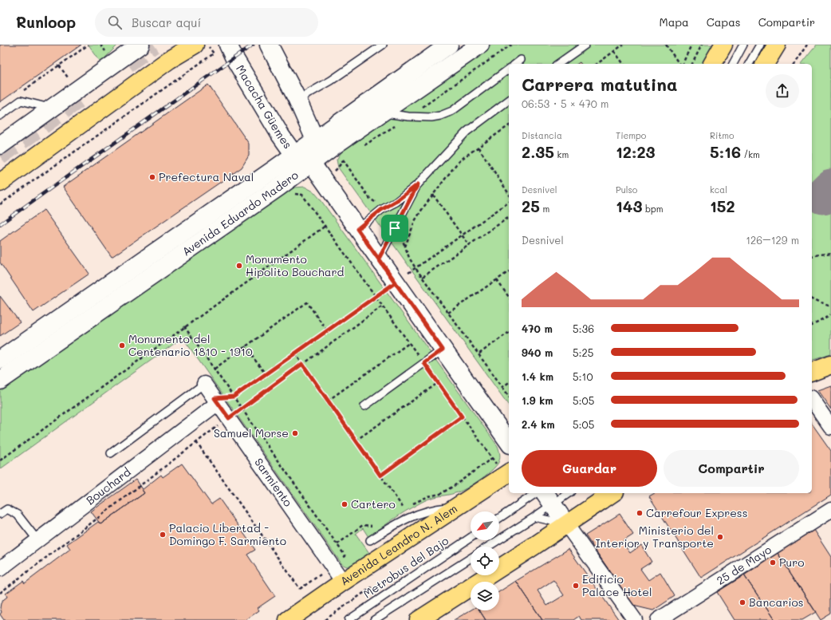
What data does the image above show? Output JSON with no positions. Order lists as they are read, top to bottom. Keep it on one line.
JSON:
{"streets":{"main road":["Macacha Güemes","Avenida Eduardo Madero","Avenida Leandro N. Alem"],"street":["Sarmiento","Bouchard","25 de Mayo"],"lane":["Metrobus del Bajo"]},"crossings":[["Macacha Güemes","Avenida Eduardo Madero"],["Sarmiento","Bouchard"],["Sarmiento","Avenida Leandro N. Alem"]],"places":["Prefectura Naval","Monumento Hipolito Bouchard","Monumento del Centenario 1810 - 1910","Samuel Morse","Cartero","Carrefour Express","Palacio Libertad - Domingo F. Sarmiento","Ministerio del Interior y Transporte","Puro","Edificio Palace Hotel","Bancarios"],"north":"bottom left","page":{"header":"Runloop","search":"Buscar aquí","nav":["Mapa","Capas","Compartir"],"heading":["Carrera matutina","06:53 · 5 × 470 m"],"stats":[["Distancia","2.35 km"],["Tiempo","12:23"],["Ritmo","5:16 /km"],["Desnivel","25 m"],["Pulso","143 bpm"],["kcal","152"]],"chart":["Desnivel","126–129 m"],"list":[{"name":"470 m","note":"5:36"},{"name":"940 m","note":"5:25"},{"name":"1.4 km","note":"5:10"},{"name":"1.9 km","note":"5:05"},{"name":"2.4 km","note":"5:05"}],"buttons":["Guardar","Compartir"]}}
